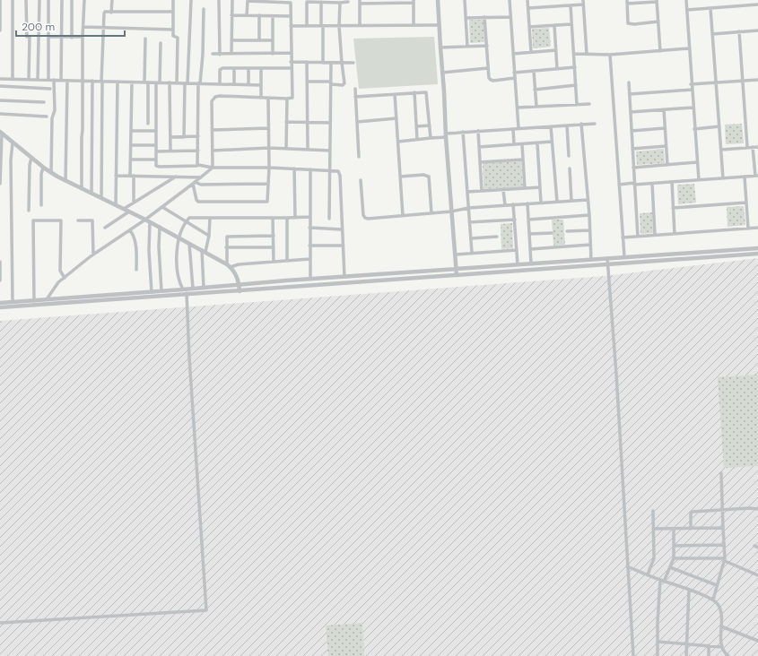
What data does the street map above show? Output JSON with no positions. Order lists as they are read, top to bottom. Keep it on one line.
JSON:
{"scale_bar":"200 m"}
